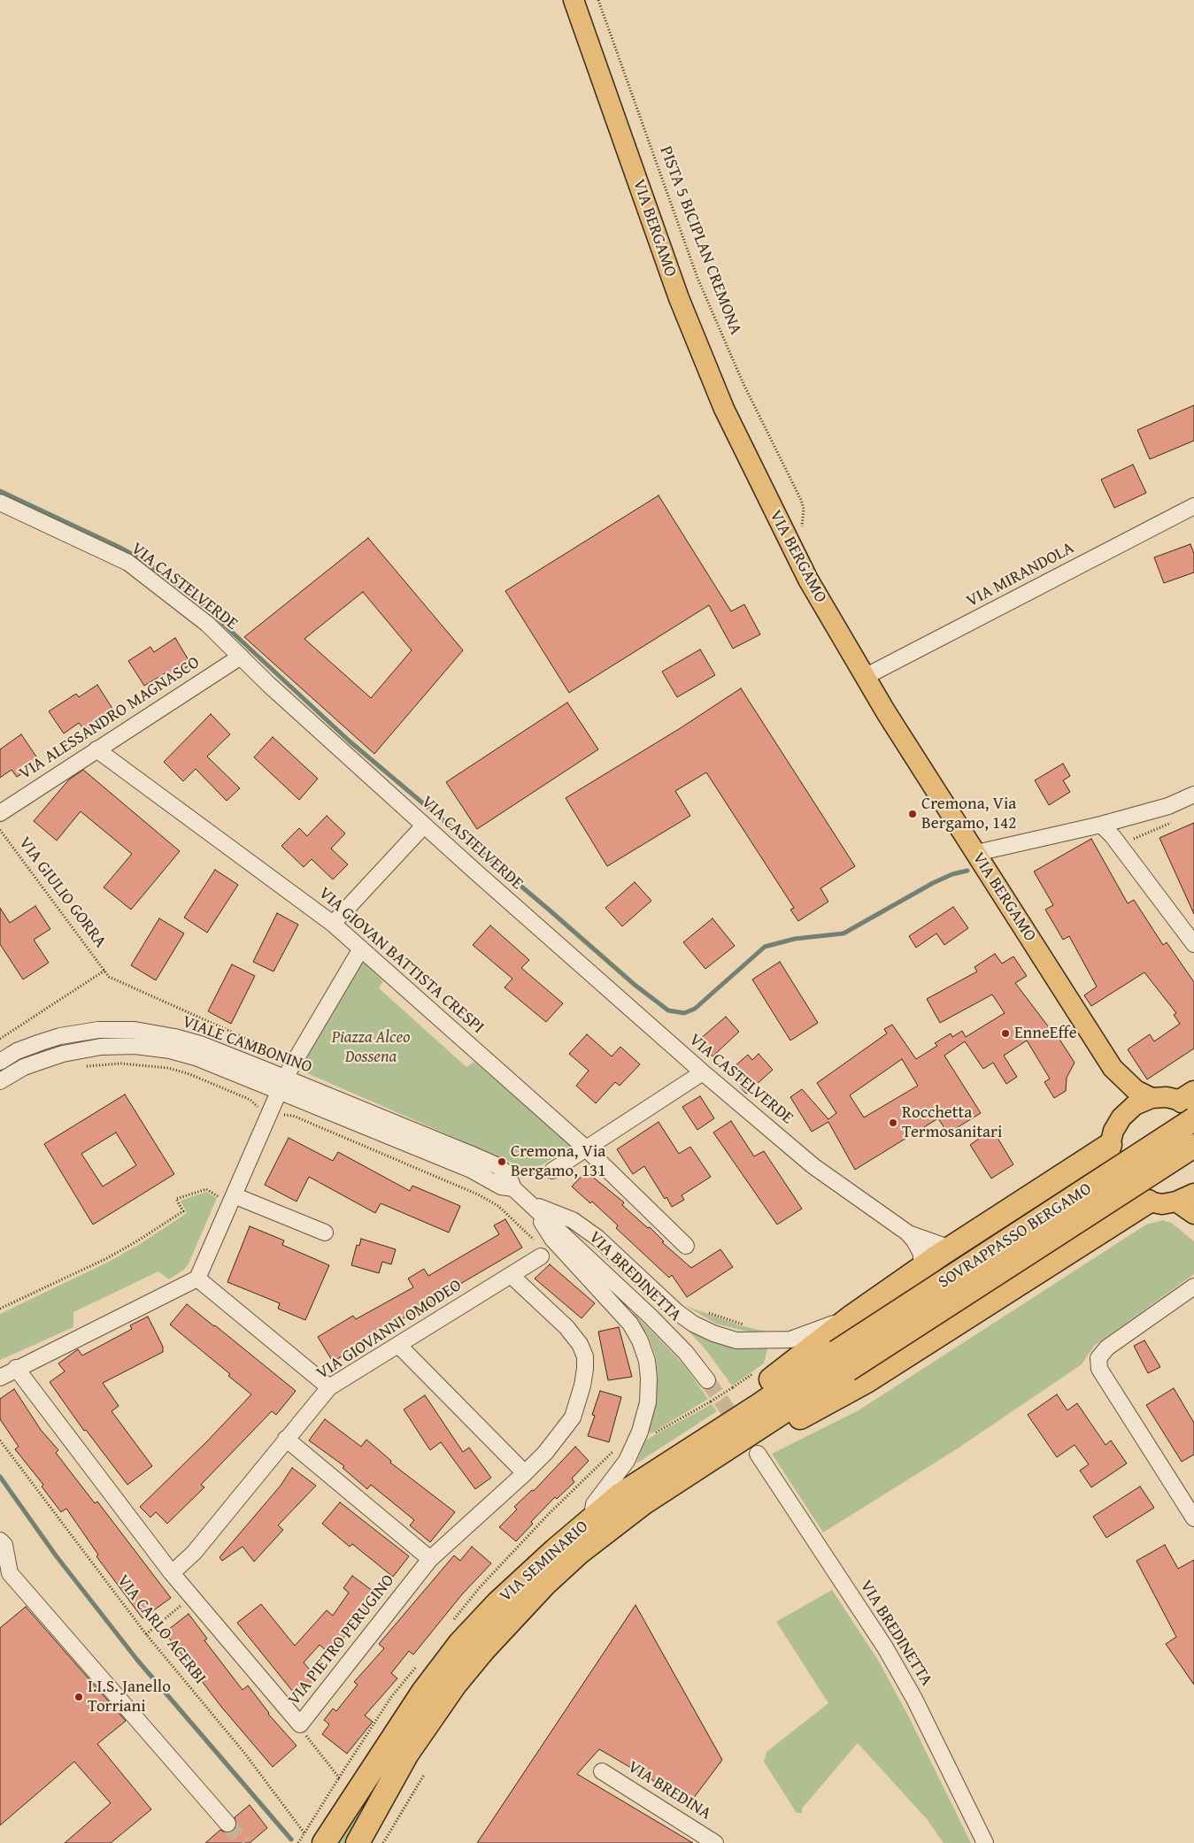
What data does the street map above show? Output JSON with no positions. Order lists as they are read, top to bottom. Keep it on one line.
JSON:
{"streets":{"highway":["SOVRAPPASSO BERGAMO","VIA SEMINARIO"],"main road":["VIA BERGAMO"],"street":["VIA MIRANDOLA","VIA CASTELVERDE","VIA ALESSANDRO MAGNASCO","VIA GIOVAN BATTISTA CRESPI","VIALE CAMBONINO","VIA BREDINETTA","VIA GIOVANNI OMODEO","VIA PIETRO PERUGINO","VIA BREDINA"],"path":["PISTA 5 BICIPLAN CREMONA","VIA GIULIO GORRA","VIA CARLO ACERBI"]},"crossings":[["VIA BERGAMO","VIA MIRANDOLA"],["VIA BERGAMO","SOVRAPPASSO BERGAMO"],["VIA CASTELVERDE","VIA ALESSANDRO MAGNASCO"],["VIA ALESSANDRO MAGNASCO","VIA GIOVAN BATTISTA CRESPI"],["VIALE CAMBONINO","VIA BREDINETTA"],["SOVRAPPASSO BERGAMO","VIA SEMINARIO"],["VIA GIOVANNI OMODEO","VIA PIETRO PERUGINO"],["VIA SEMINARIO","VIA CARLO ACERBI"]],"parks":["Piazza Alceo Dossena"],"places":["Cremona, Via Bergamo, 142","EnneEffe","Rocchetta Termosanitari","Cremona, Via Bergamo, 131","I.I.S. Janello Torriani"]}
